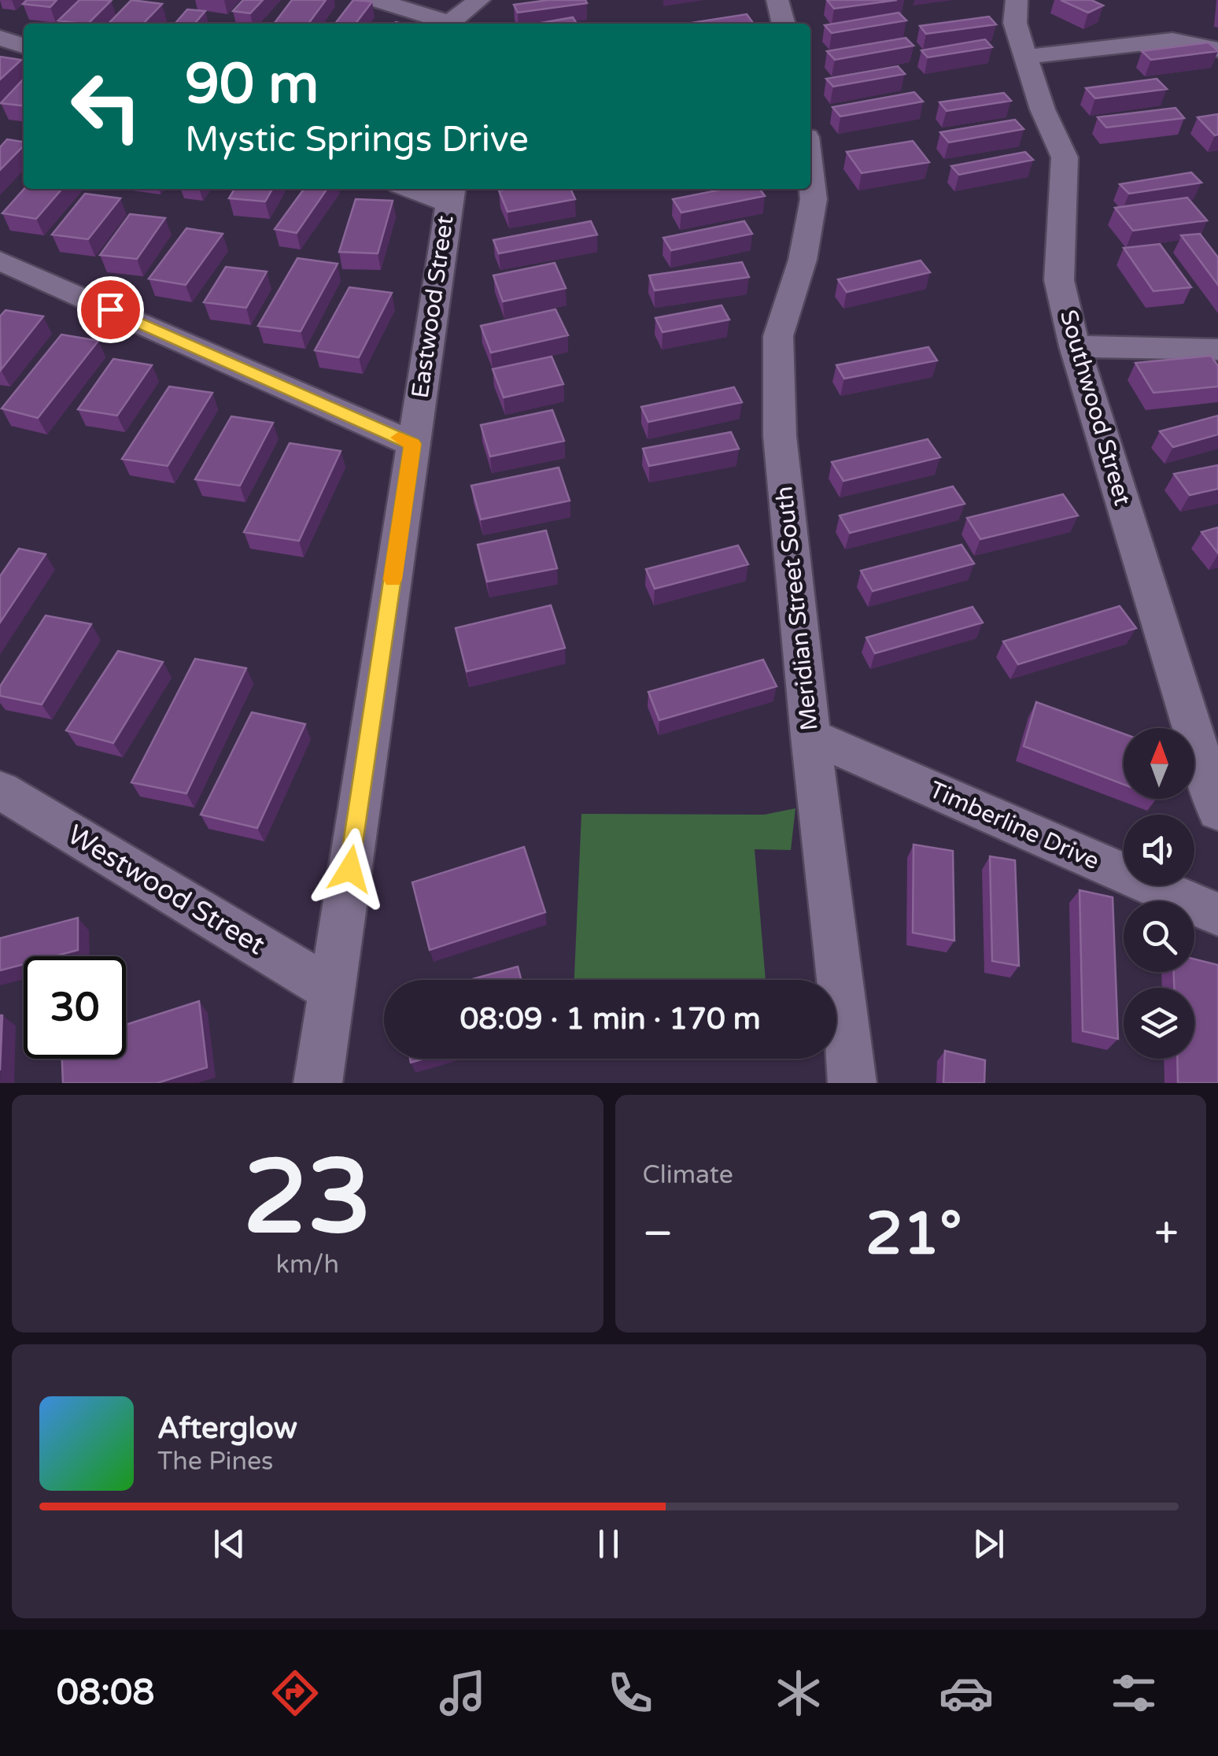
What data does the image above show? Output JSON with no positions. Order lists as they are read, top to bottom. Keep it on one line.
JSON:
{"streets":{"street":["Eastwood Street","Southwood Street","Meridian Street South","Timberline Drive","Westwood Street"]},"crossings":[["Eastwood Street","Westwood Street"],["Meridian Street South","Timberline Drive"]],"north":"top","page":{"turn":["90 m","Mystic Springs Drive"],"limit":"30","trip":"08:09 · 1 min · 170 m","tile":[["23","km/h"],"Climate"],"heat":["−","21°","+"],"song":["Afterglow","The Pines"],"tabs":"08:08"}}
